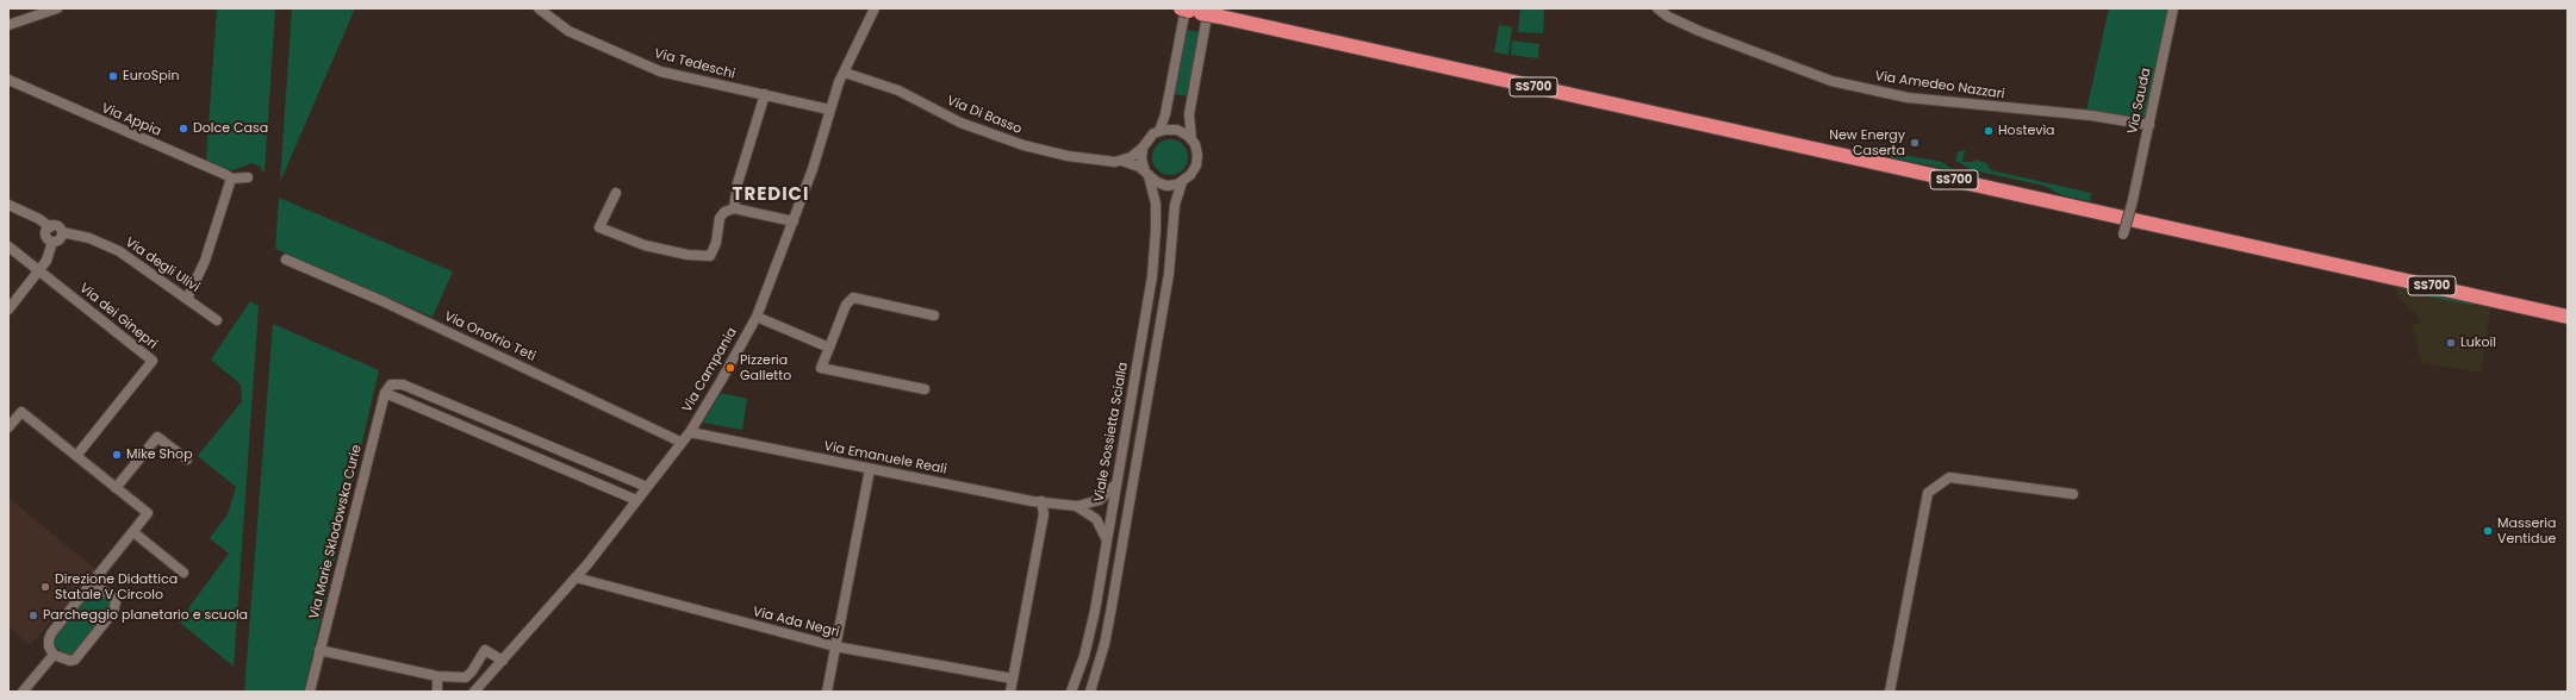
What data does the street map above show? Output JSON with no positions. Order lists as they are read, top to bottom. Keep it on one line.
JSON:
{"streets":{"highway":["SS700"],"street":["Via Tedeschi","Via Amedeo Nazzari","Via Sauda","Via Di Basso","Via Appia","Via degli Ulivi","Via dei Ginepri","Via Onofrio Teti","Via Campania","Viale Sossietta Scialla","Via Emanuele Reali","Via Marie Sklodowska Curie","Via Ada Negri"]},"crossings":[["Via Tedeschi","Via Campania"],["Via Amedeo Nazzari","Via Sauda"],["Via Di Basso","Via Campania"],["Via Di Basso","Viale Sossietta Scialla"],["Via Onofrio Teti","Via Campania"],["Via Campania","Via Emanuele Reali"],["Via Campania","Via Ada Negri"],["Viale Sossietta Scialla","Via Emanuele Reali"]],"districts":["TREDICI"],"places":["EuroSpin","Dolce Casa","Hostevìa","New Energy Caserta","Lukoil","Pizzeria Galletto","Mike Shop","Masseria Ventidue","Direzione Didattica Statale V Circolo","Parcheggio planetario e scuola"]}
